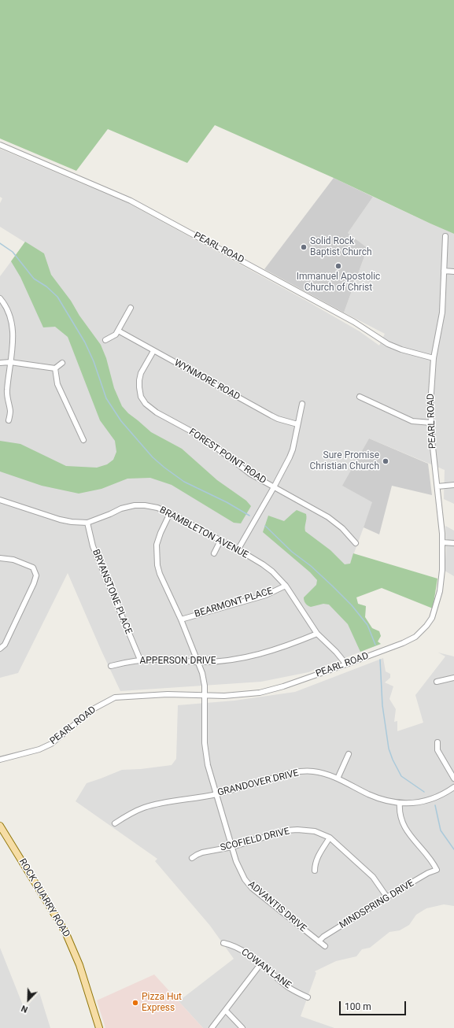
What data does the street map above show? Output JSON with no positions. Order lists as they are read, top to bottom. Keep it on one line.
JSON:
{"streets":{"main road":["ROCK QUARRY ROAD"],"street":["PEARL ROAD","WYNMORE ROAD","FOREST POINT ROAD","BRAMBLETON AVENUE","BRYANSTONE PLACE","BEARMONT PLACE","APPERSON DRIVE","GRANDOVER DRIVE","SCOFIELD DRIVE","MINDSPRING DRIVE","ADVANTIS DRIVE","COWAN LANE"]},"crossings":[["PEARL ROAD","BRAMBLETON AVENUE"],["PEARL ROAD","ADVANTIS DRIVE"],["WYNMORE ROAD","FOREST POINT ROAD"],["BRAMBLETON AVENUE","BRYANSTONE PLACE"],["BRAMBLETON AVENUE","BEARMONT PLACE"],["BRAMBLETON AVENUE","APPERSON DRIVE"],["BRAMBLETON AVENUE","ADVANTIS DRIVE"],["BRYANSTONE PLACE","APPERSON DRIVE"],["BEARMONT PLACE","ADVANTIS DRIVE"],["APPERSON DRIVE","ADVANTIS DRIVE"],["GRANDOVER DRIVE","MINDSPRING DRIVE"],["GRANDOVER DRIVE","ADVANTIS DRIVE"],["SCOFIELD DRIVE","MINDSPRING DRIVE"],["SCOFIELD DRIVE","ADVANTIS DRIVE"],["MINDSPRING DRIVE","ADVANTIS DRIVE"]],"places":["Solid Rock Baptist Church","Immanuel Apostolic Church of Christ","Sure Promise Christian Church","Pizza Hut Express"],"scale_bar":"100 m","north":"bottom left"}
